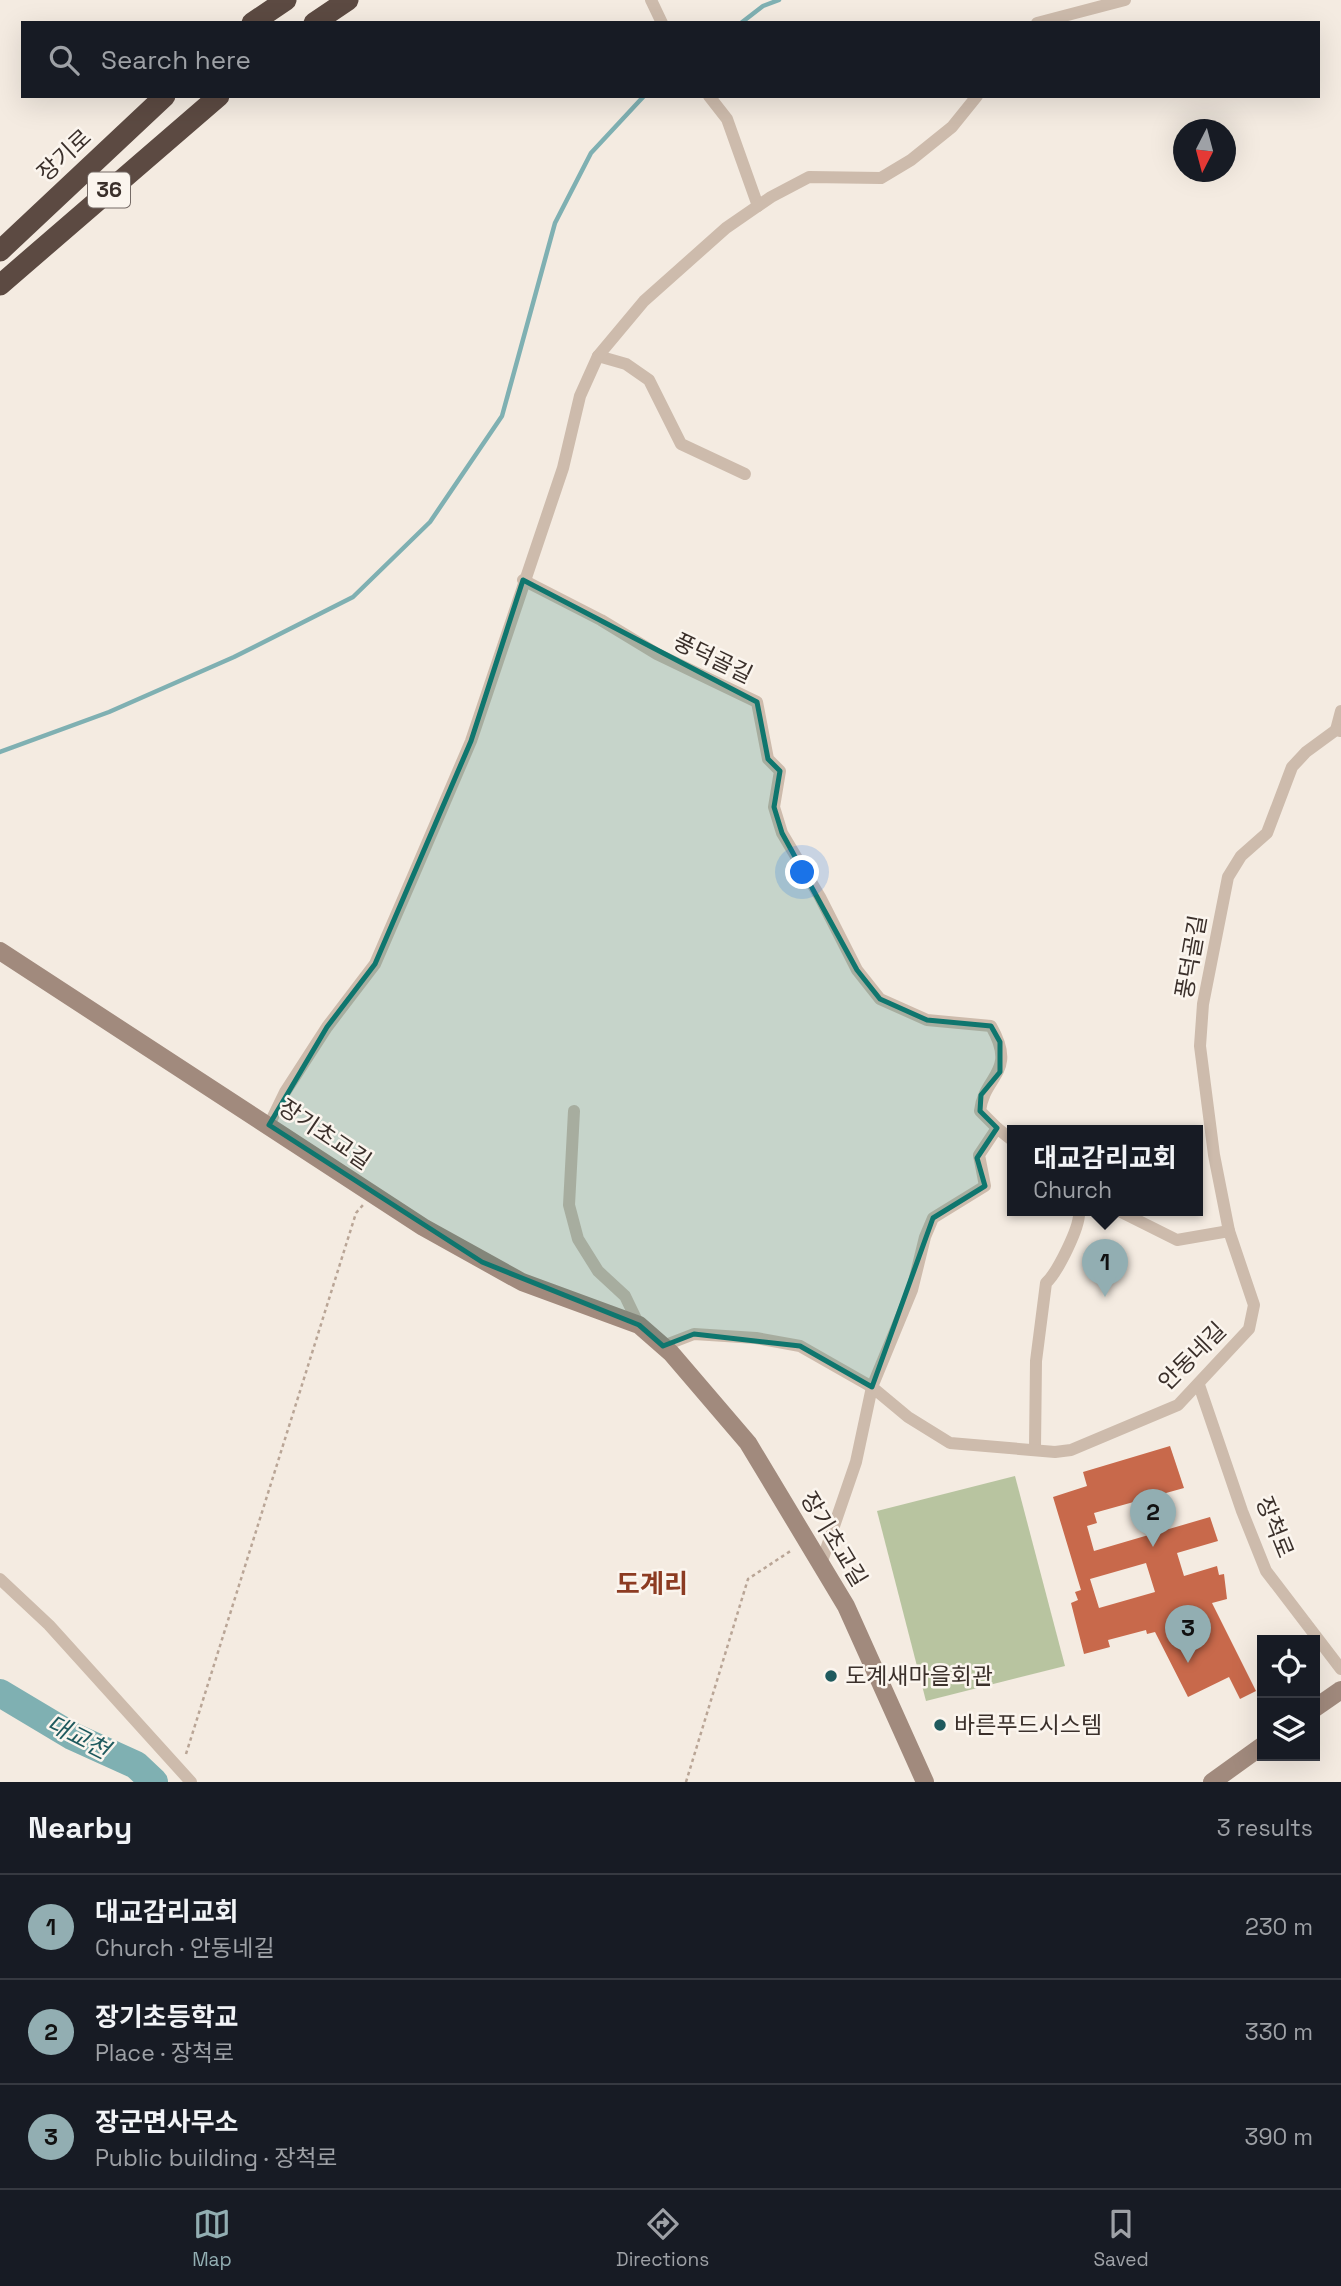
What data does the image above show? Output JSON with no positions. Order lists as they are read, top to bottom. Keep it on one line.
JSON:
{"streets":{"highway":["장기로","36"],"main road":["장기초교길"],"street":["풍덕골길","안동네길","장척로"]},"crossings":[["풍덕골길","안동네길"],["안동네길","장척로"]],"districts":["도계리"],"water":["대교천"],"places":["도계새마을회관","바른푸드시스템"],"north":"bottom","page":{"search":"Search here","popup":["대교감리교회","Church"],"pins":["1","2","3"],"heading":["Nearby","3 results"],"list":[{"mark":"1","name":"대교감리교회","note":"Church · 안동네길","value":"230 m"},{"mark":"2","name":"장기초등학교","note":"Place · 장척로","value":"330 m"},{"mark":"3","name":"장군면사무소","note":"Public building · 장척로","value":"390 m"}],"nav":["Map","Directions","Saved"]}}
